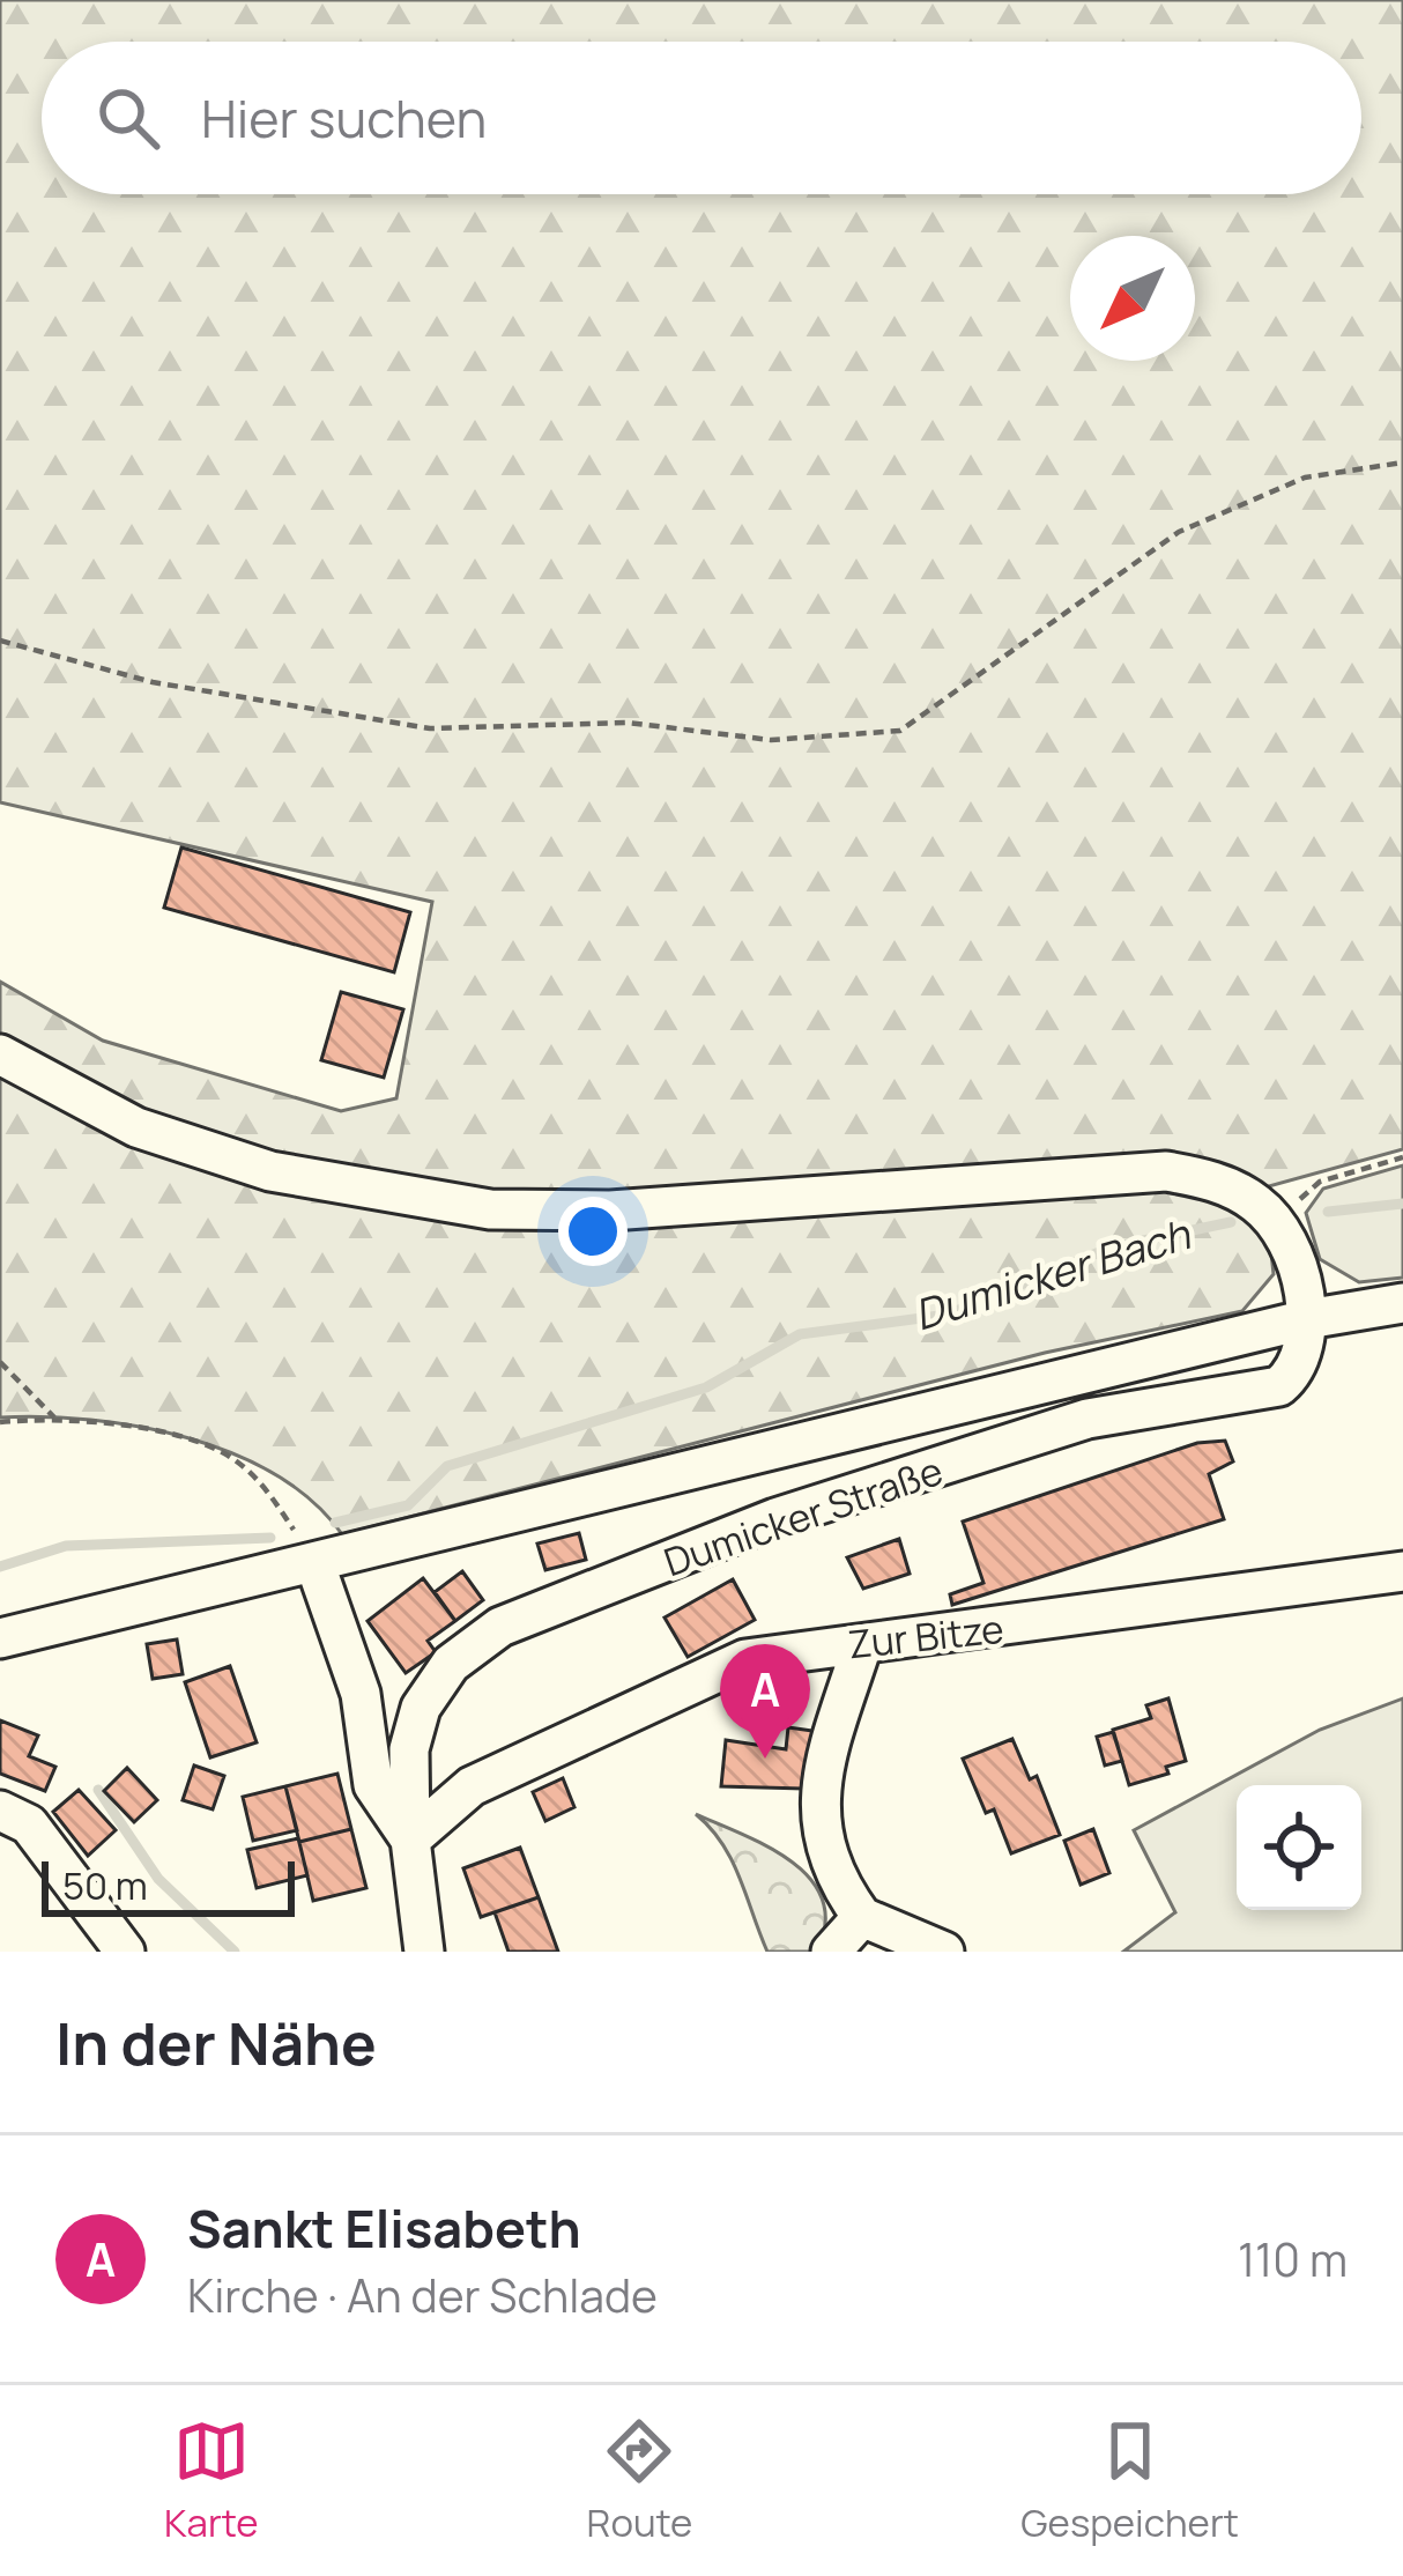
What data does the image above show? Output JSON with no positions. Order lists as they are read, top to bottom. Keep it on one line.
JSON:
{"streets":{"street":["Dumicker Straße","Zur Bitze"]},"crossings":[["Dumicker Straße","Zur Bitze"]],"water":["Dumicker Bach"],"scale_bar":"50 m","north":"bottom left","page":{"search":"Hier suchen","pins":"A","scale":"50 m","heading":"In der Nähe","list":[{"mark":"A","name":"Sankt Elisabeth","note":"Kirche · An der Schlade","value":"110 m"}],"nav":["Karte","Route","Gespeichert"]}}
